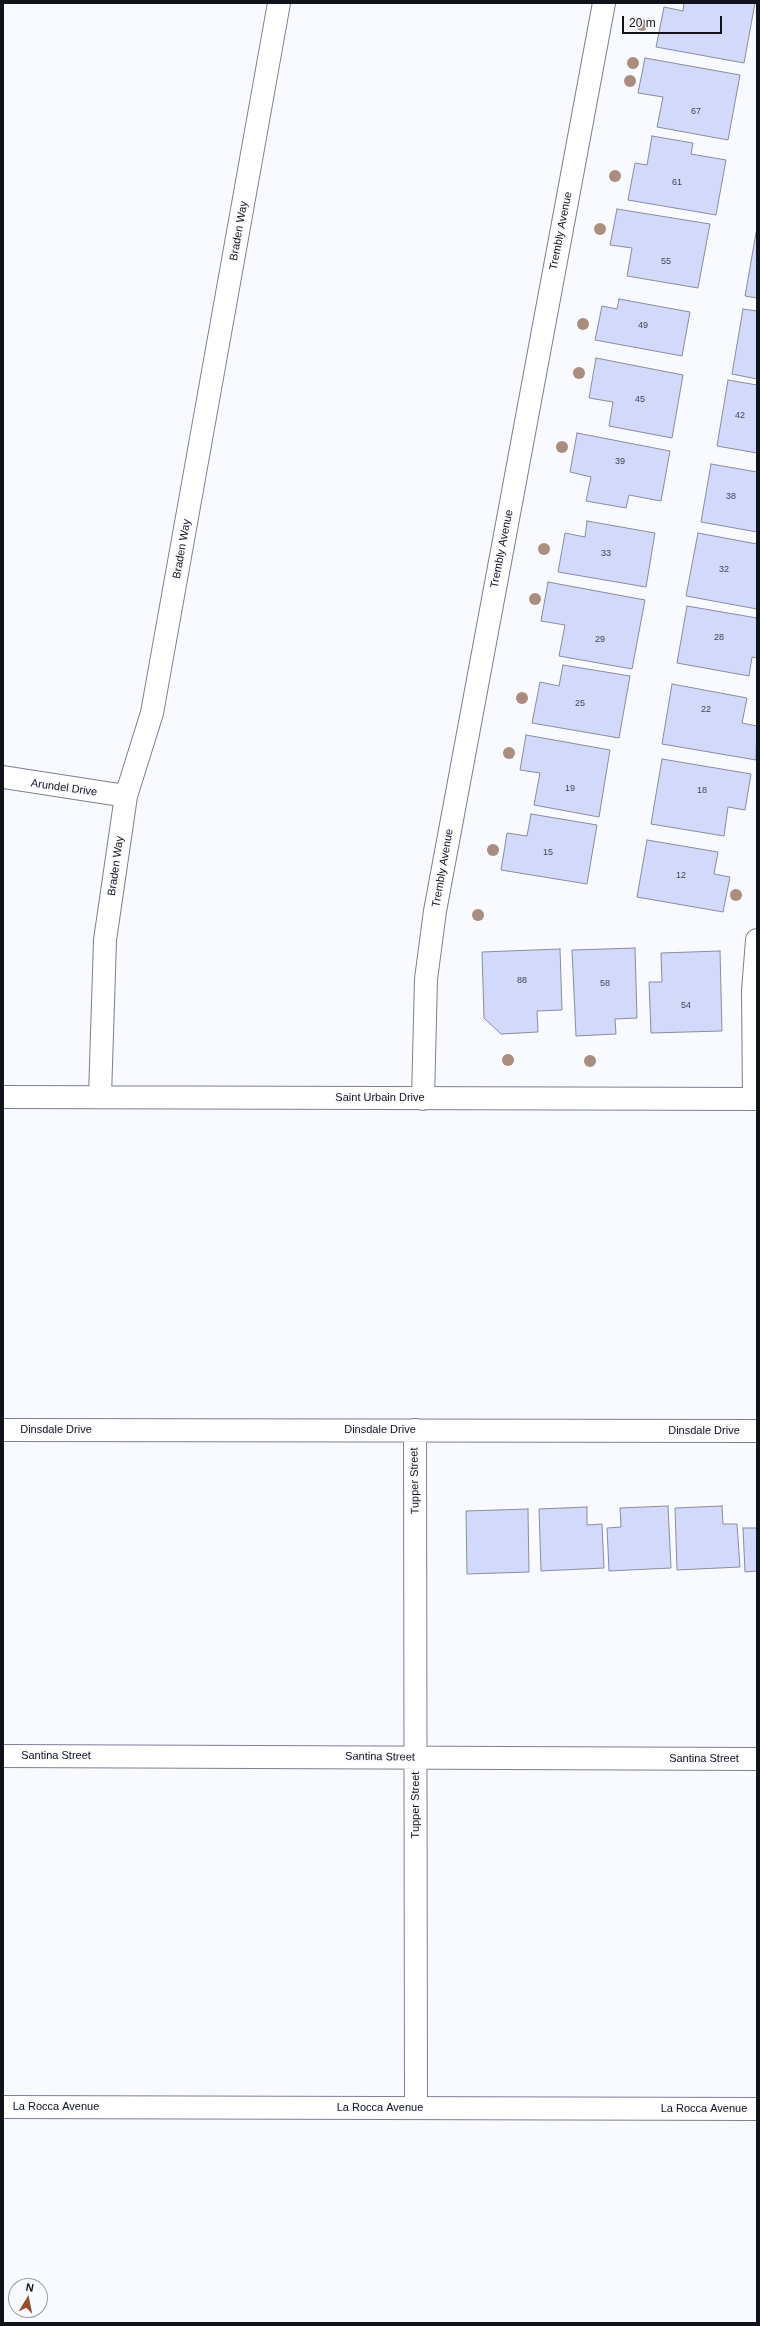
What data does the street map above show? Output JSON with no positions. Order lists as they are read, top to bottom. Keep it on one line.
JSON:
{"streets":{"street":["Braden Way","Trembly Avenue","Arundel Drive","Saint Urbain Drive","Dinsdale Drive","Tupper Street","Santina Street","La Rocca Avenue"]},"crossings":[["Braden Way","Arundel Drive"],["Braden Way","Saint Urbain Drive"],["Trembly Avenue","Saint Urbain Drive"],["Dinsdale Drive","Tupper Street"],["Tupper Street","Santina Street"],["Tupper Street","La Rocca Avenue"]],"house_numbers":["67","61","55","49","45","42","39","38","33","32","28","29","25","22","19","18","15","12","88","58","54"],"scale_bar":"20 m","north":"top"}
